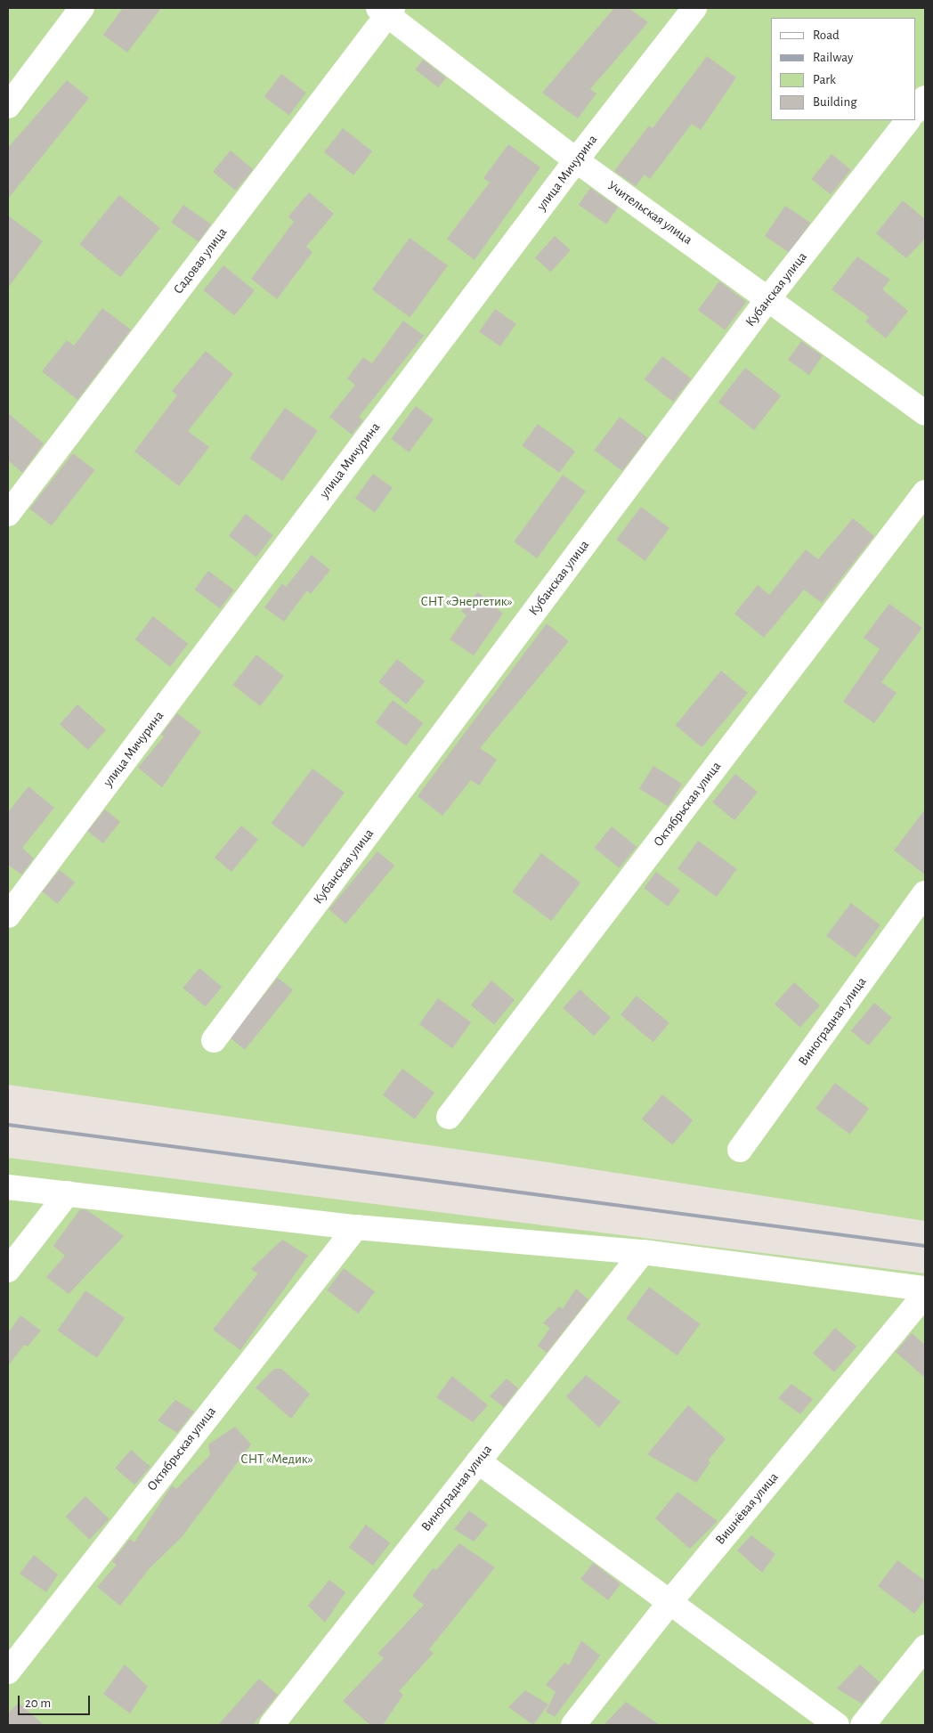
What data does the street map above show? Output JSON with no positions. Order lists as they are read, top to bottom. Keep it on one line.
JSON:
{"streets":{"street":["улица Мичурина","Учительская улица","Садовая улица","Кубанская улица","Октябрьская улица","Виноградная улица","Вишнёвая улица"]},"crossings":[["улица Мичурина","Учительская улица"],["Учительская улица","Садовая улица"],["Учительская улица","Кубанская улица"]],"parks":["СНТ «Энергетик»","СНТ «Медик»"],"legend":["Road","Railway","Park","Building"],"scale_bar":"20 m"}
